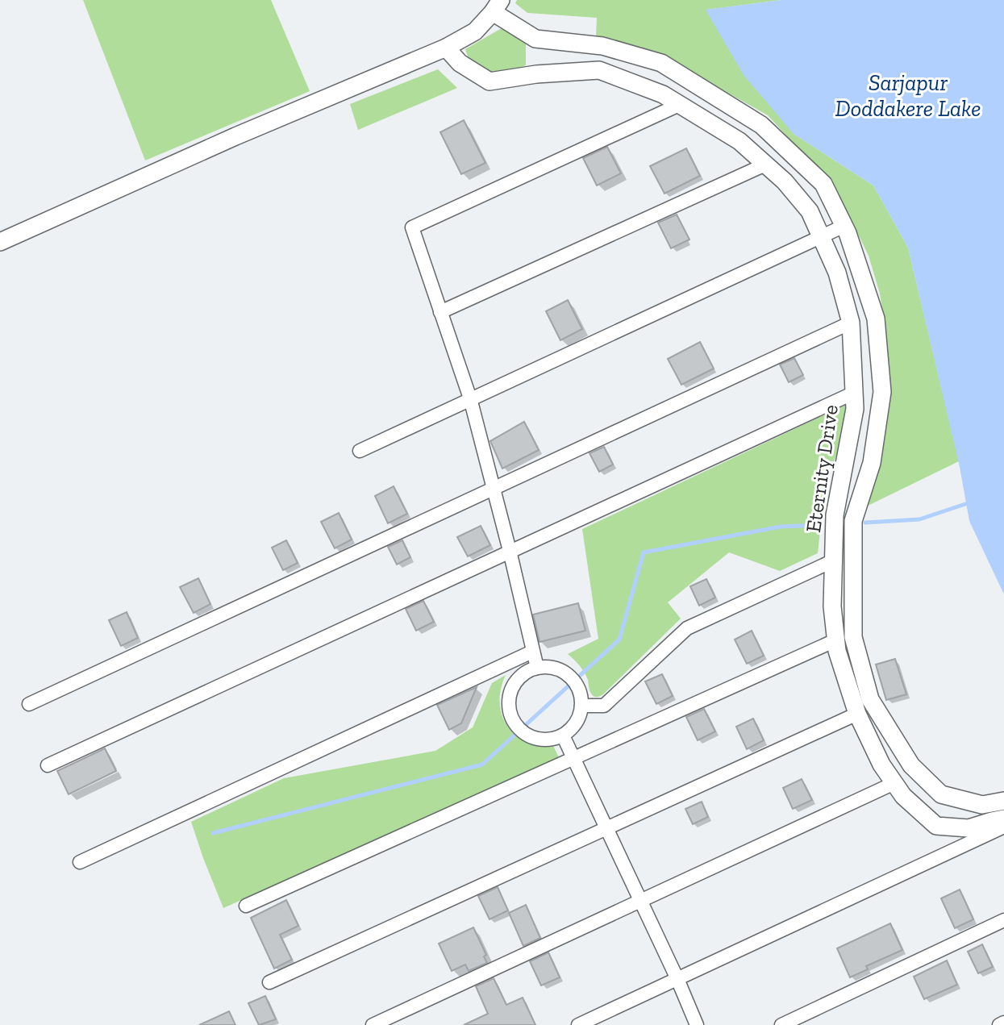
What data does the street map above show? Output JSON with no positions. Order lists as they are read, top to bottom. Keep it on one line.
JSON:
{"streets":{"street":["Eternity Drive"]},"water":["Sarjapur Doddakere Lake"]}
